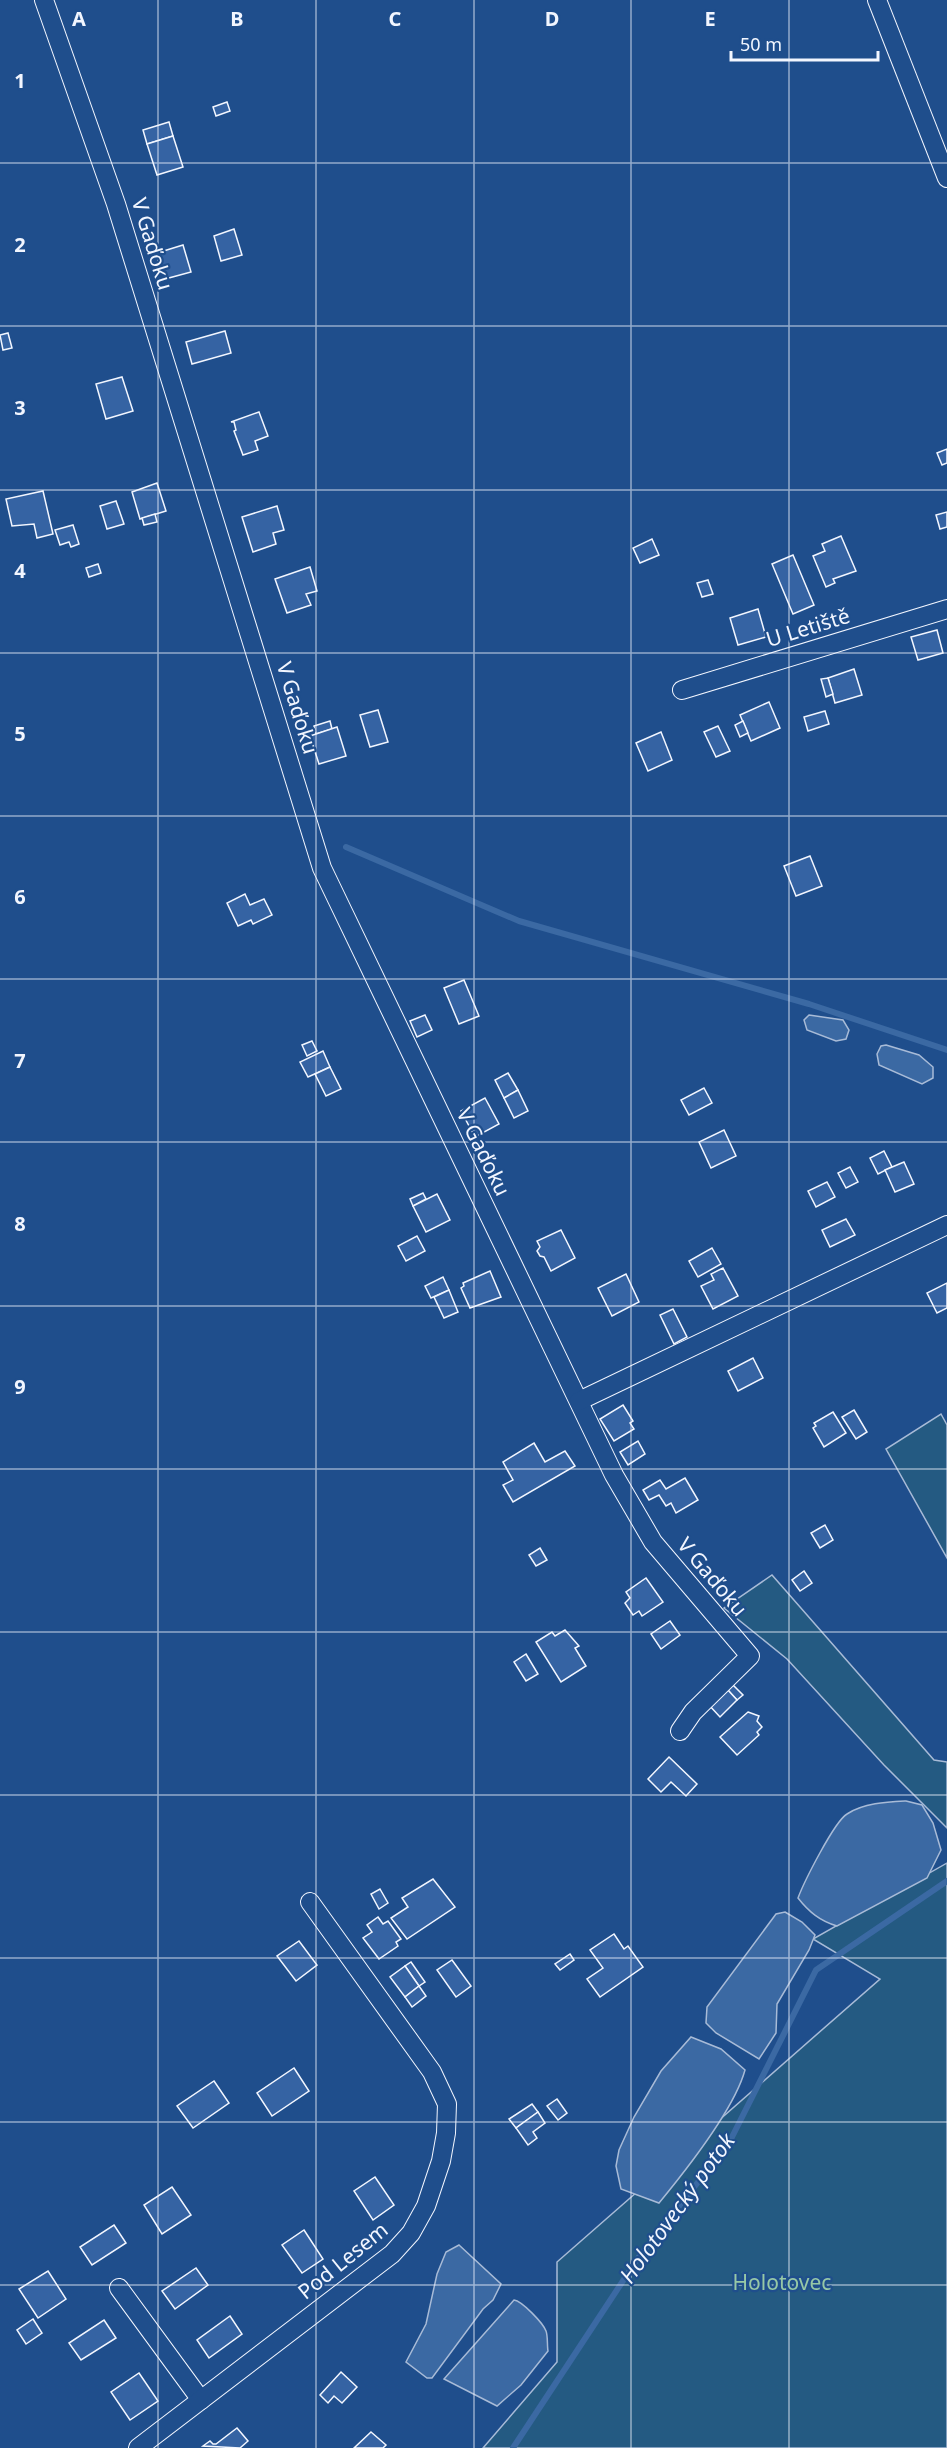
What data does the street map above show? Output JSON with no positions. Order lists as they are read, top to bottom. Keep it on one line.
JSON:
{"streets":{"street":["V Gaďoku","U Letiště","Pod Lesem"]},"water":["Holotovecký potok"],"parks":["Holotovec"],"scale_bar":"50 m","grid":{"columns":["A","B","C","D","E"],"rows":["1","2","3","4","5","6","7","8","9"]}}
